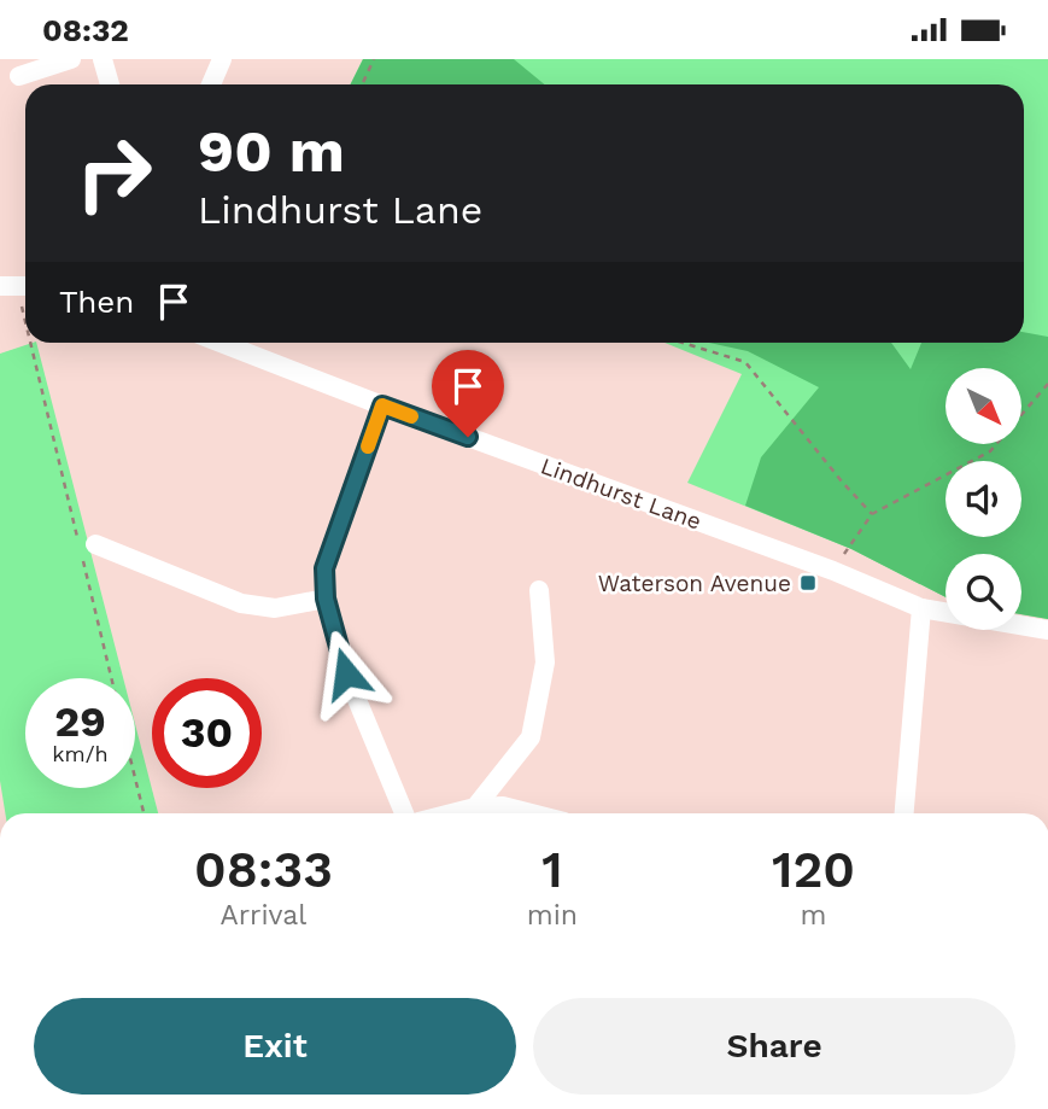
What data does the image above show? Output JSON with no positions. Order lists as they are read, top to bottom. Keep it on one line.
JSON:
{"streets":{"street":["Lindhurst Lane"]},"places":{"transit":["Waterson Avenue"]},"north":"bottom right","page":{"status":"08:32","turn":["90 m","Lindhurst Lane"],"then":"Then","speed":"29 km/h","limit":"30","eta":["08:33","Arrival","1","min","120","m"],"buttons":["Exit","Share"]}}
